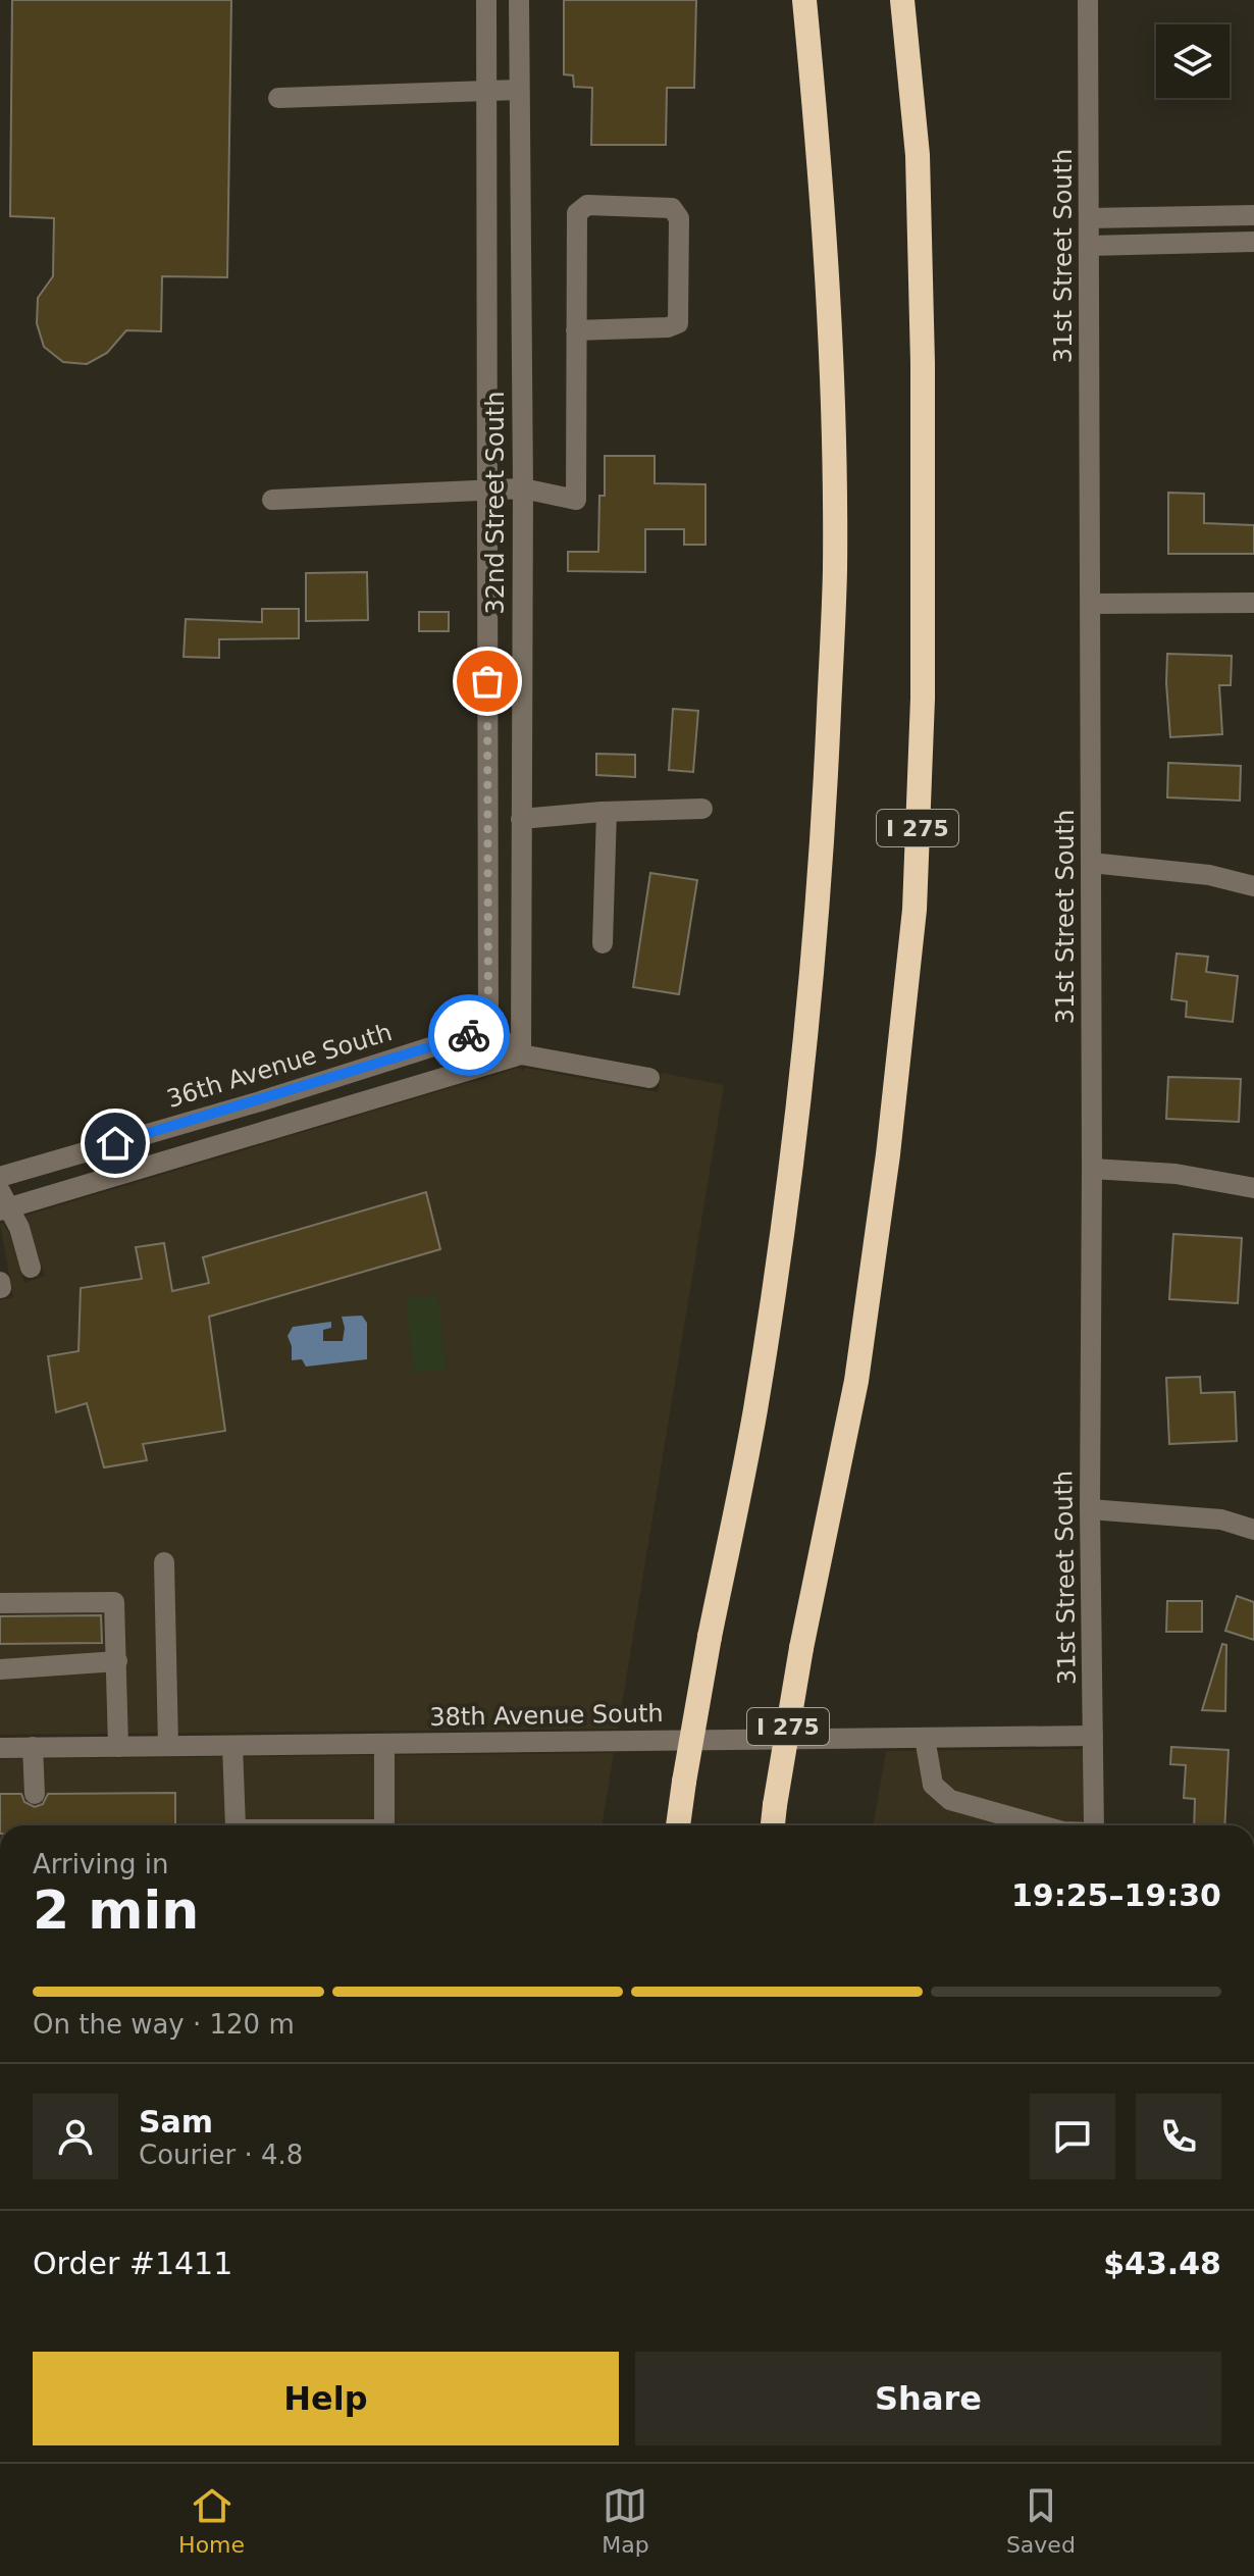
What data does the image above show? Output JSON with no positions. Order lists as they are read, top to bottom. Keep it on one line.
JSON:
{"streets":{"highway":["I 275"],"street":["31st Street South","32nd Street South","36th Avenue South","38th Avenue South"]},"crossings":[["31st Street South","38th Avenue South"],["32nd Street South","36th Avenue South"]],"page":{"heading":["2 min","Arriving in","19:25–19:30"],"panel":["Sam","Courier · 4.8","Order #1411","$43.48"],"bar":"On the way · 120 m","buttons":["Help","Share"],"tabs":["Home","Map","Saved"]}}
